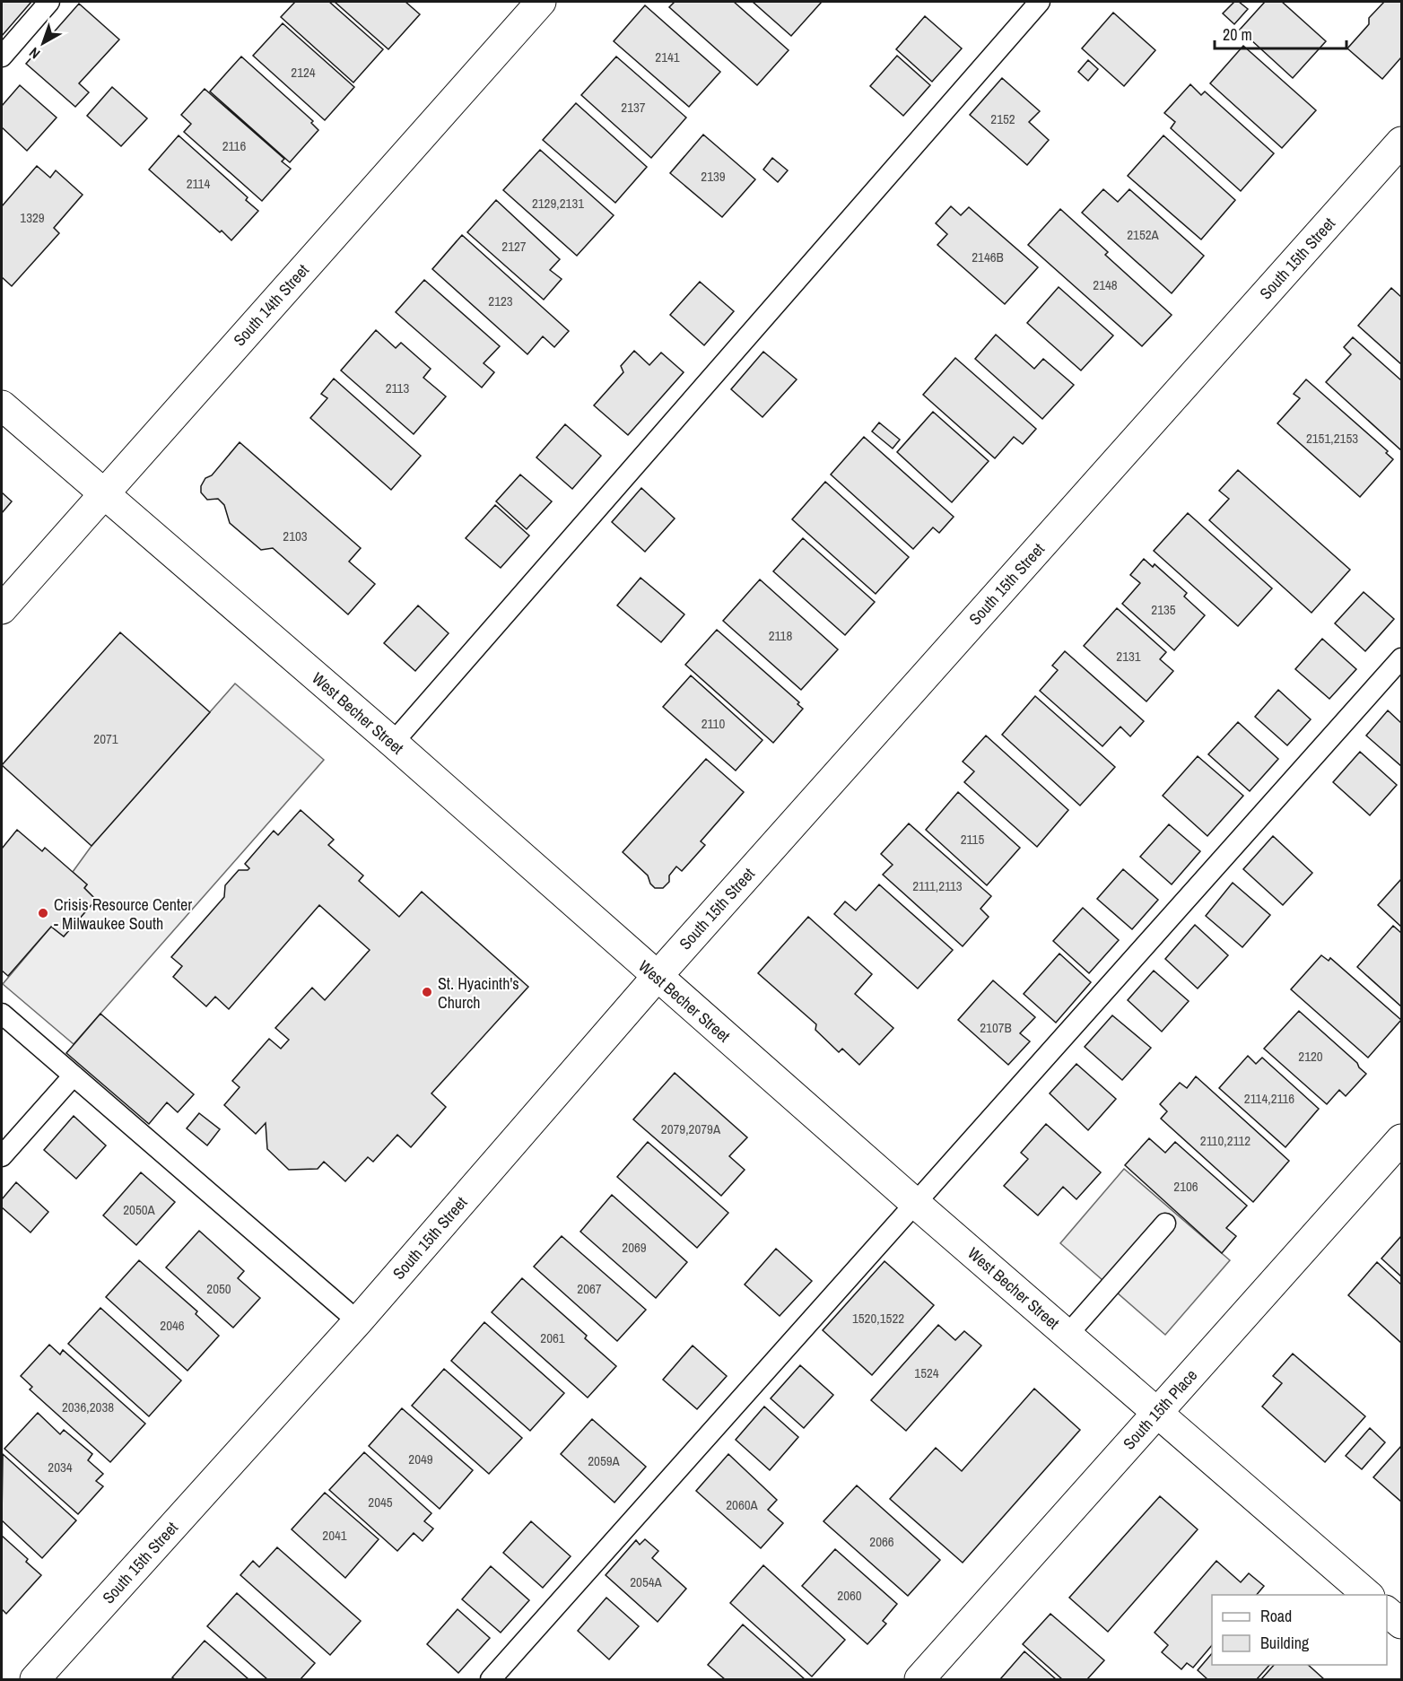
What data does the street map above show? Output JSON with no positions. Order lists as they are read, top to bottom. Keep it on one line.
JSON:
{"streets":{"street":["South 15th Street","South 14th Street","West Becher Street","South 15th Place"]},"crossings":[["South 15th Street","West Becher Street"],["South 14th Street","West Becher Street"],["West Becher Street","South 15th Place"]],"places":["Crisis Resource Center - Milwaukee South","St. Hyacinth's Church"],"house_numbers":["2141","2124","2137","2152","2116","2139","2114","2129,2131","1329","2152A","2127","2146B","2148","2123","2113","2151,2153","2103","2135","2118","2131","2110","2071","2115","2111,2113","2107B","2120","2114,2116","2079,2079A","2110,2112","2106","2050A","2069","2050","2067","1520,1522","2046","2061","1524","2036,2038","2049","2059A","2034","2045","2060A","2041","2066","2054A","2060"],"legend":["Road","Building"],"scale_bar":"20 m","north":"bottom left"}
